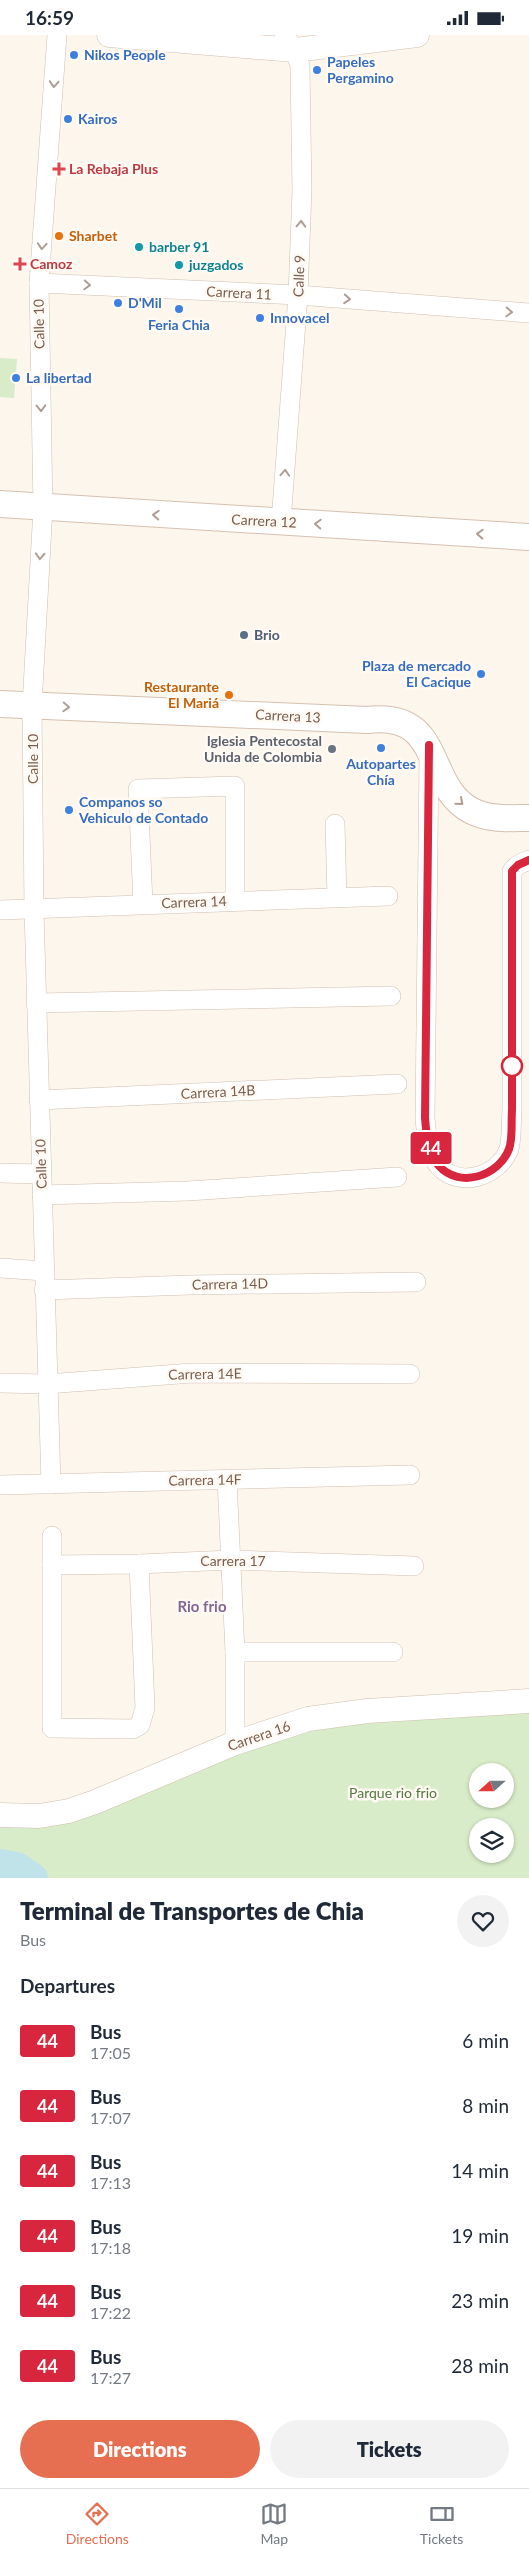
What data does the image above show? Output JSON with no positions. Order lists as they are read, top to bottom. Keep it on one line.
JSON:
{"streets":{"main road":["Carrera 12","Carrera 13"],"street":["Calle 9","Carrera 11","Calle 10","Carrera 14","Carrera 14B","Carrera 14D","Carrera 14E","Carrera 14F","Carrera 17","Carrera 16"]},"crossings":[["Calle 9","Carrera 11"],["Calle 9","Carrera 12"],["Carrera 11","Calle 10"],["Calle 10","Carrera 12"],["Calle 10","Carrera 13"],["Calle 10","Carrera 14"],["Calle 10","Carrera 14B"],["Calle 10","Carrera 14D"],["Calle 10","Carrera 14E"],["Calle 10","Carrera 14F"]],"one_way":["Calle 9","Carrera 11","Calle 10","Carrera 12","Carrera 13"],"districts":["Rio frio"],"parks":["Parque rio frio"],"places":{"other":["Nikos People","Papeles Pergamino","Kairos","Sharbet","barber 91","juzgados","D'Mil","Feria Chia","Innovacel","La libertad","Brio","Plaza de mercado El Cacique","Restaurante El Mariá","Autopartes Chía","Iglesia Pentecostal Unida de Colombia","Companos so Vehiculo de Contado"],"health":["La Rebaja Plus","Camoz"]},"lines":["bus line 44"],"north":"left","page":{"status":"16:59","on_map":"44","heading":[["Terminal de Transportes de Chia","Bus"],"Departures"],"list":[{"mark":"44","name":"Bus","note":"17:05","value":"6 min"},{"mark":"44","name":"Bus","note":"17:07","value":"8 min"},{"mark":"44","name":"Bus","note":"17:13","value":"14 min"},{"mark":"44","name":"Bus","note":"17:18","value":"19 min"},{"mark":"44","name":"Bus","note":"17:22","value":"23 min"},{"mark":"44","name":"Bus","note":"17:27","value":"28 min"}],"buttons":["Directions","Tickets"],"tabs":["Directions","Map","Tickets"]}}
